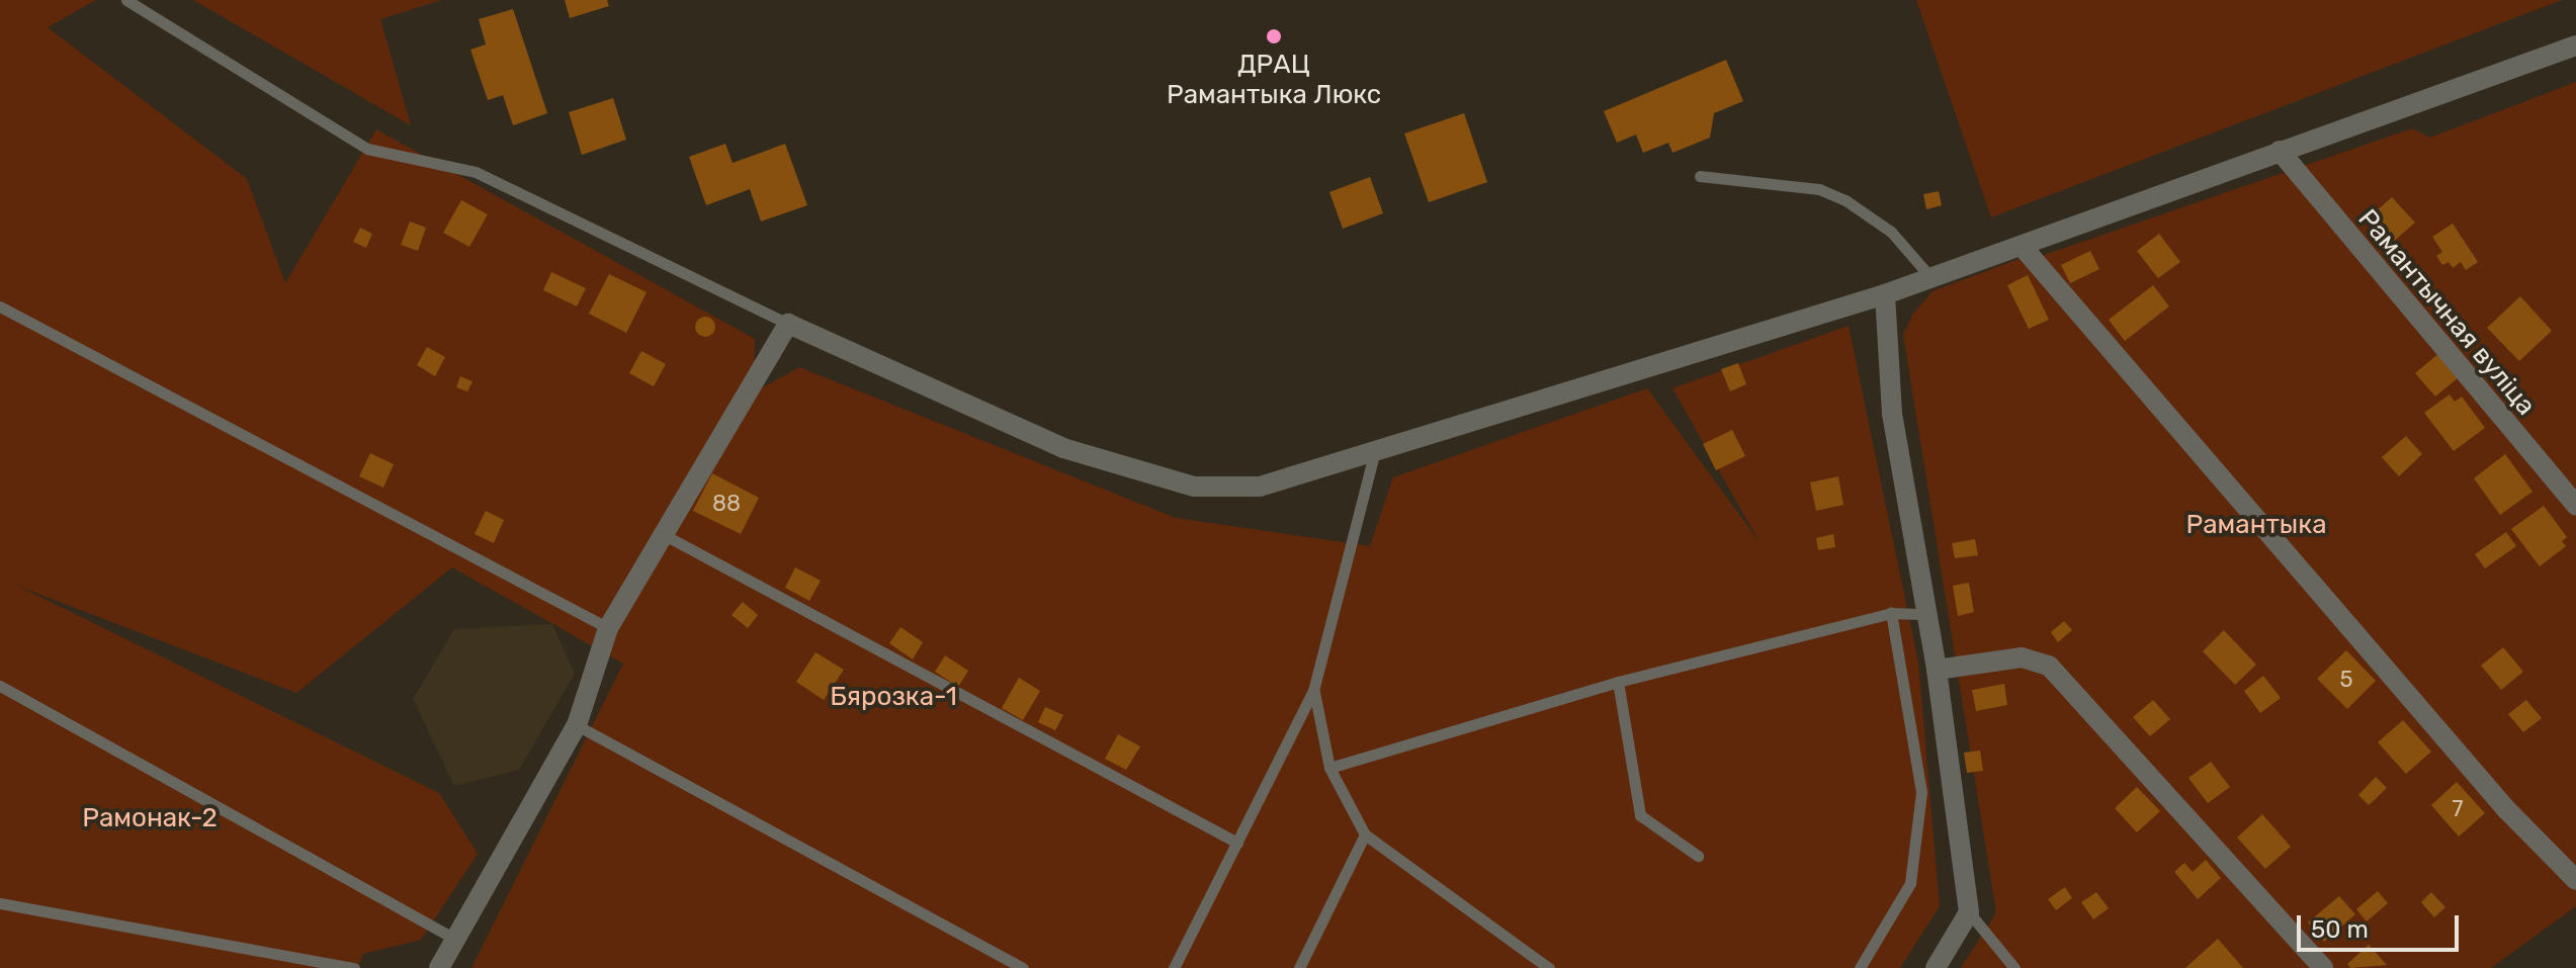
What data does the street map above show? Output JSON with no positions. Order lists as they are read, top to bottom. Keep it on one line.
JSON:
{"streets":{"street":["Рамантычная вуліца"]},"parks":["Рамантыка","Бярозка-1","Рамонак-2"],"places":["ДРАЦ Рамантыка Люкс"],"house_numbers":["88","5","7"],"scale_bar":"50 m"}
